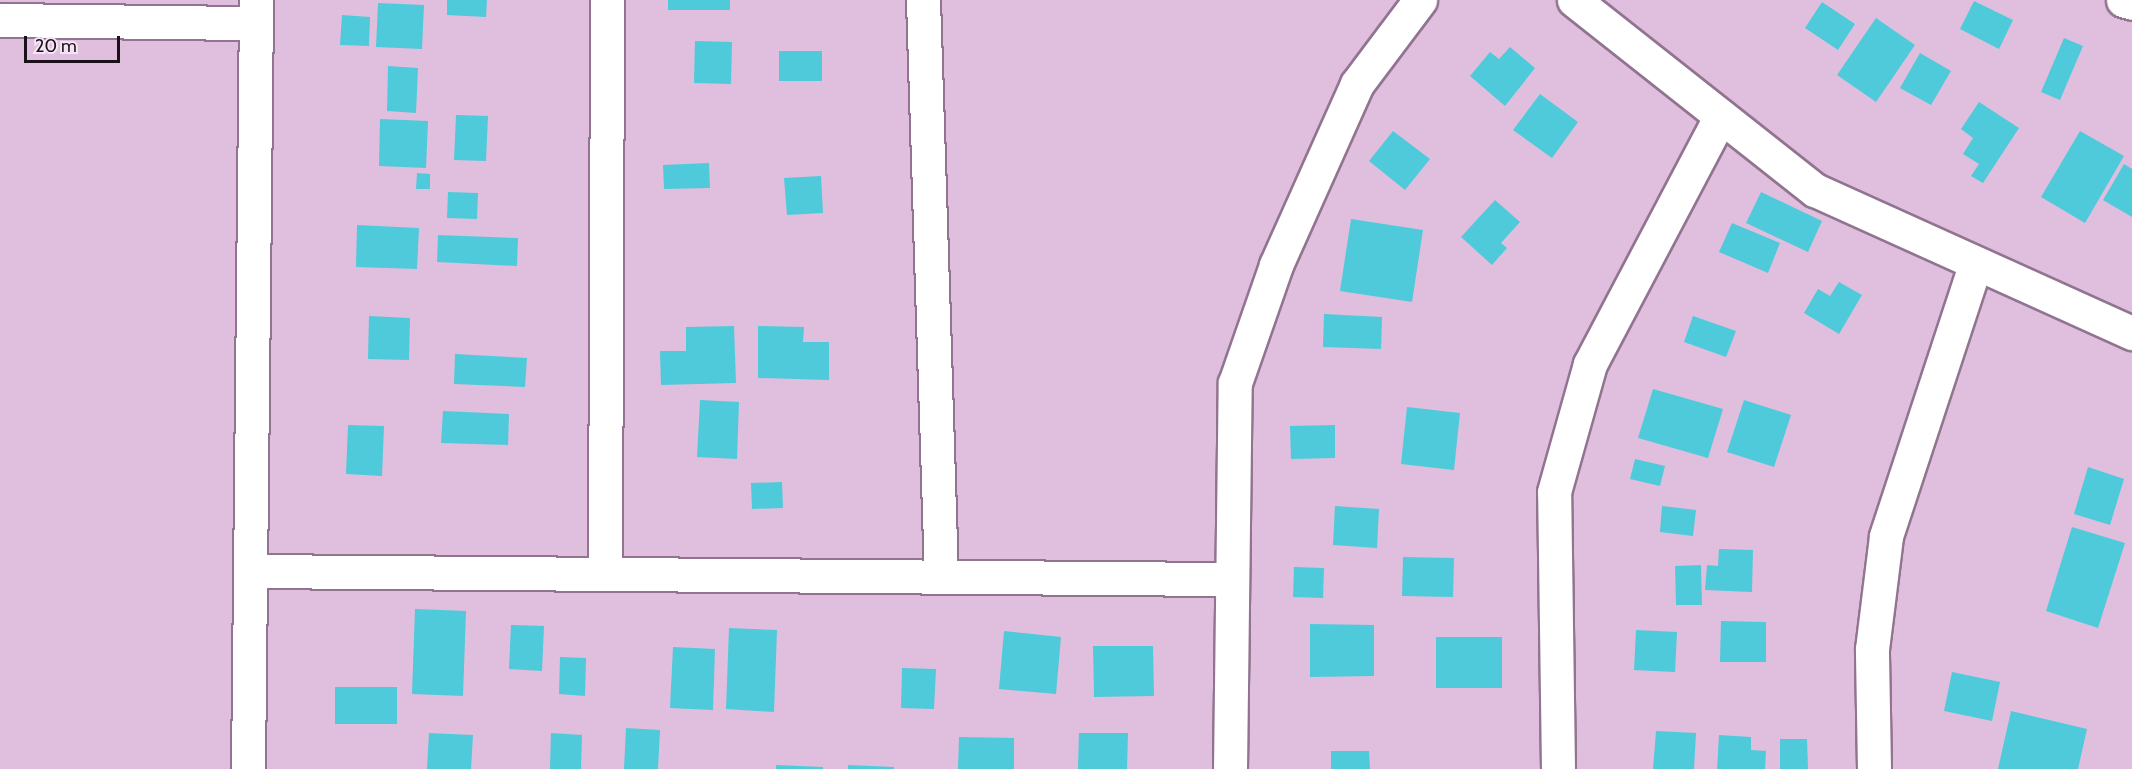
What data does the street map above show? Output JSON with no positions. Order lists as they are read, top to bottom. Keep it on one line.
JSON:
{"scale_bar":"20 m"}
